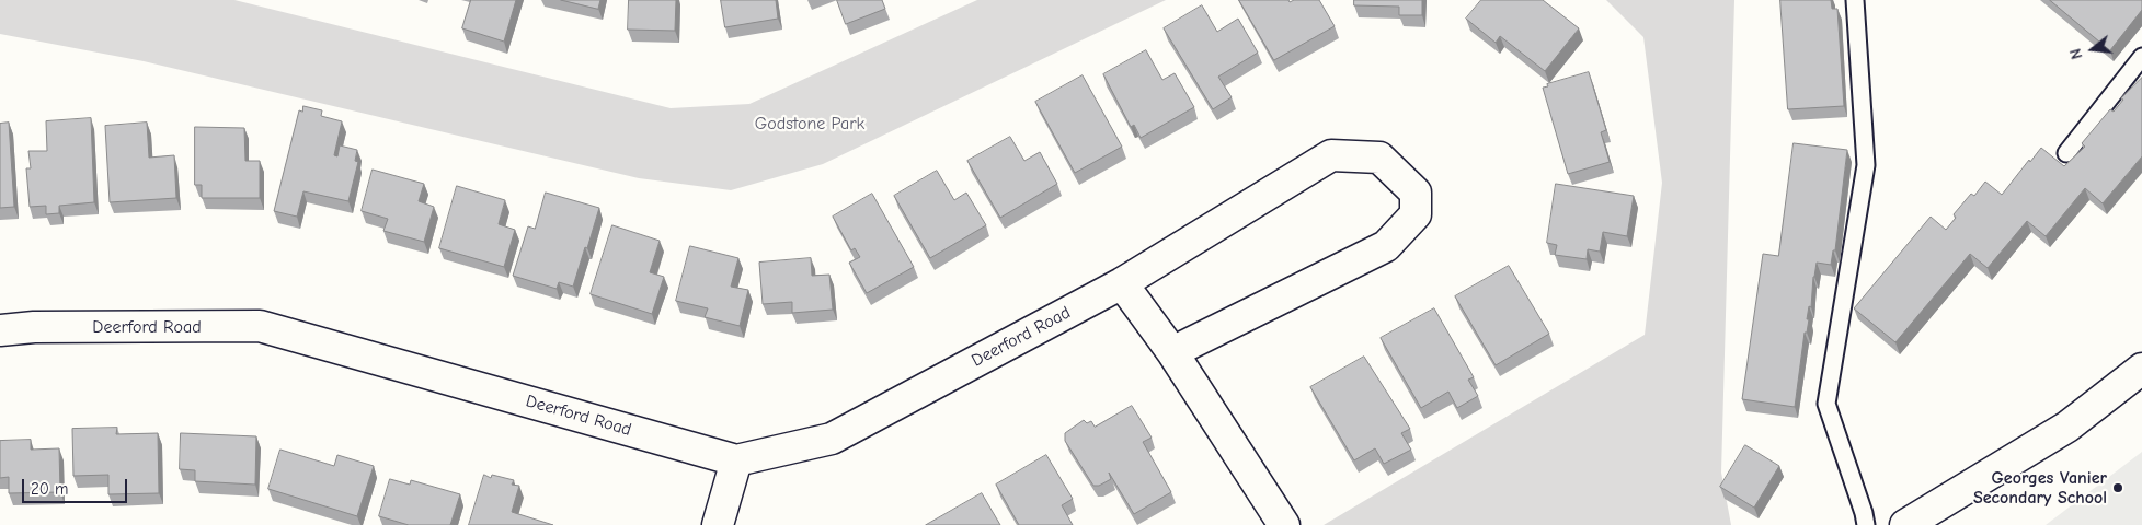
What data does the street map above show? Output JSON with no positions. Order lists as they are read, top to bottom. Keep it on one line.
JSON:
{"streets":{"street":["Deerford Road"]},"parks":["Godstone Park"],"places":["Georges Vanier Secondary School"],"scale_bar":"20 m","north":"left"}
